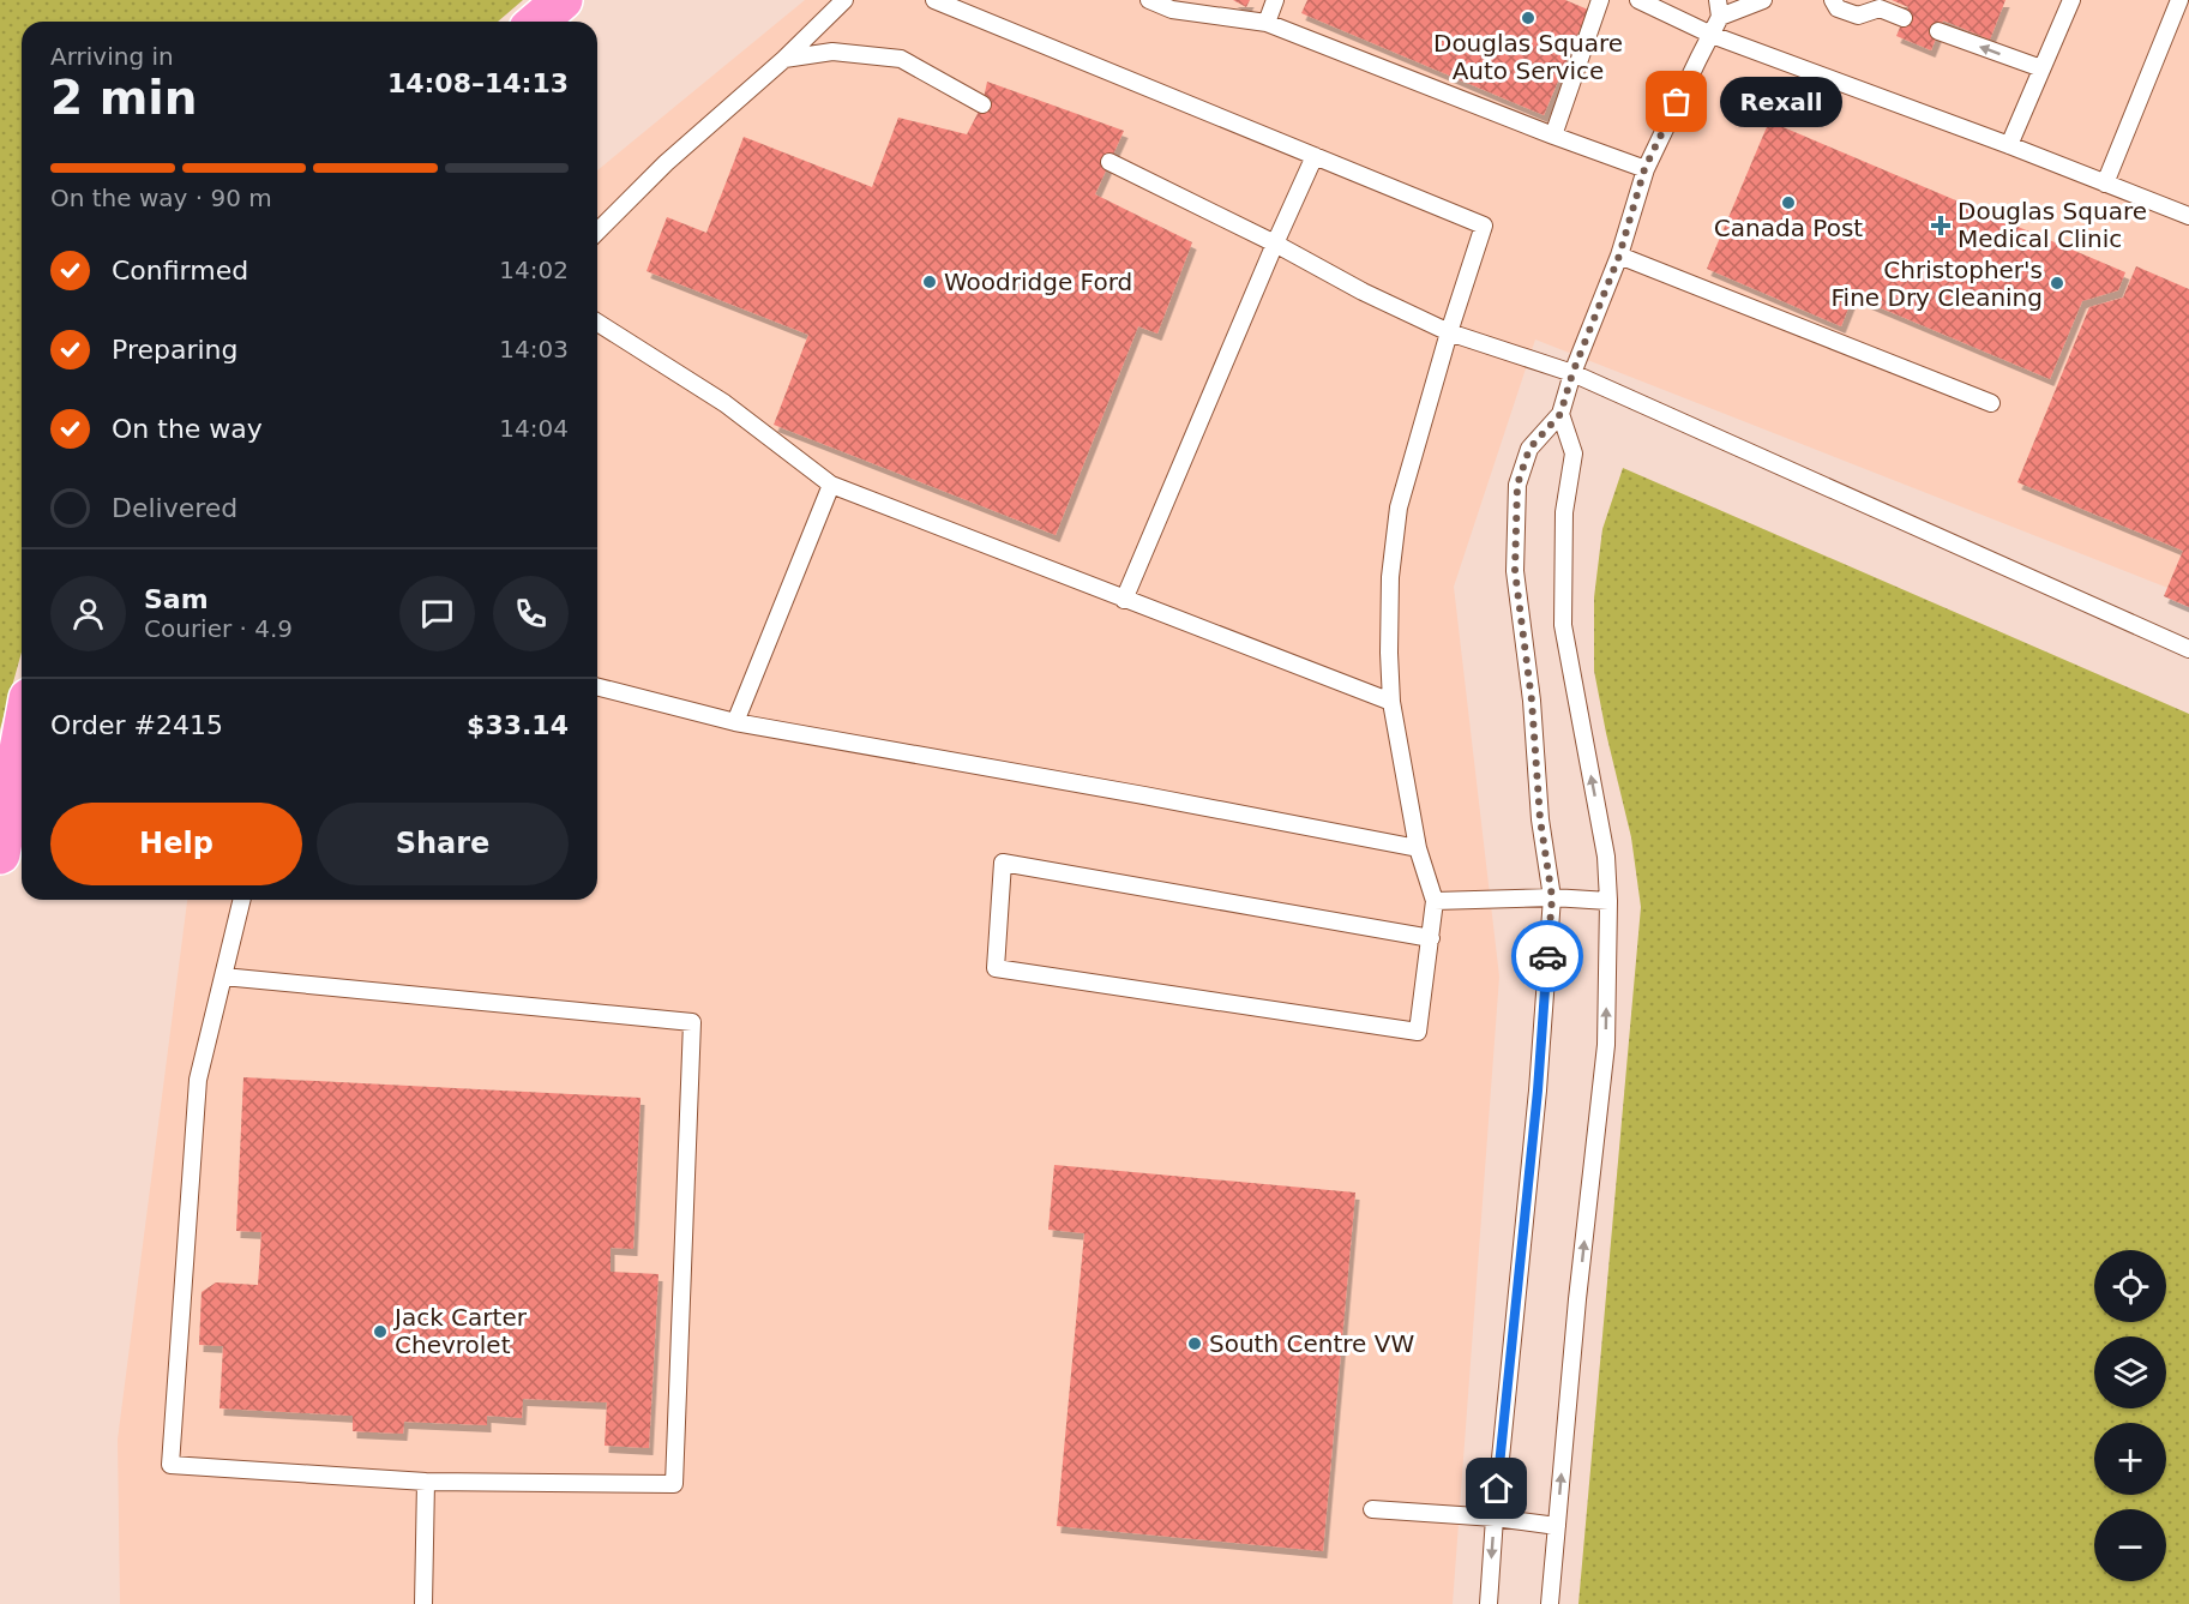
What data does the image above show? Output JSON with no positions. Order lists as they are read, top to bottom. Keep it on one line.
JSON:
{"places":{"other":["Douglas Square Auto Service","Rexall","Canada Post","Woodridge Ford","Christopher's Fine Dry Cleaning","Jack Carter Chevrolet","South Centre VW"],"health":["Douglas Square Medical Clinic"]},"page":{"heading":["2 min","Arriving in","14:08–14:13"],"panel":["Sam","Courier · 4.9","Order #2415","$33.14"],"bubble":"Rexall","bar":"On the way · 90 m","list":[["Confirmed","14:02"],["Preparing","14:03"],["On the way","14:04"],"Delivered"],"buttons":["Help","Share"],"map_buttons":["+","−"]}}
